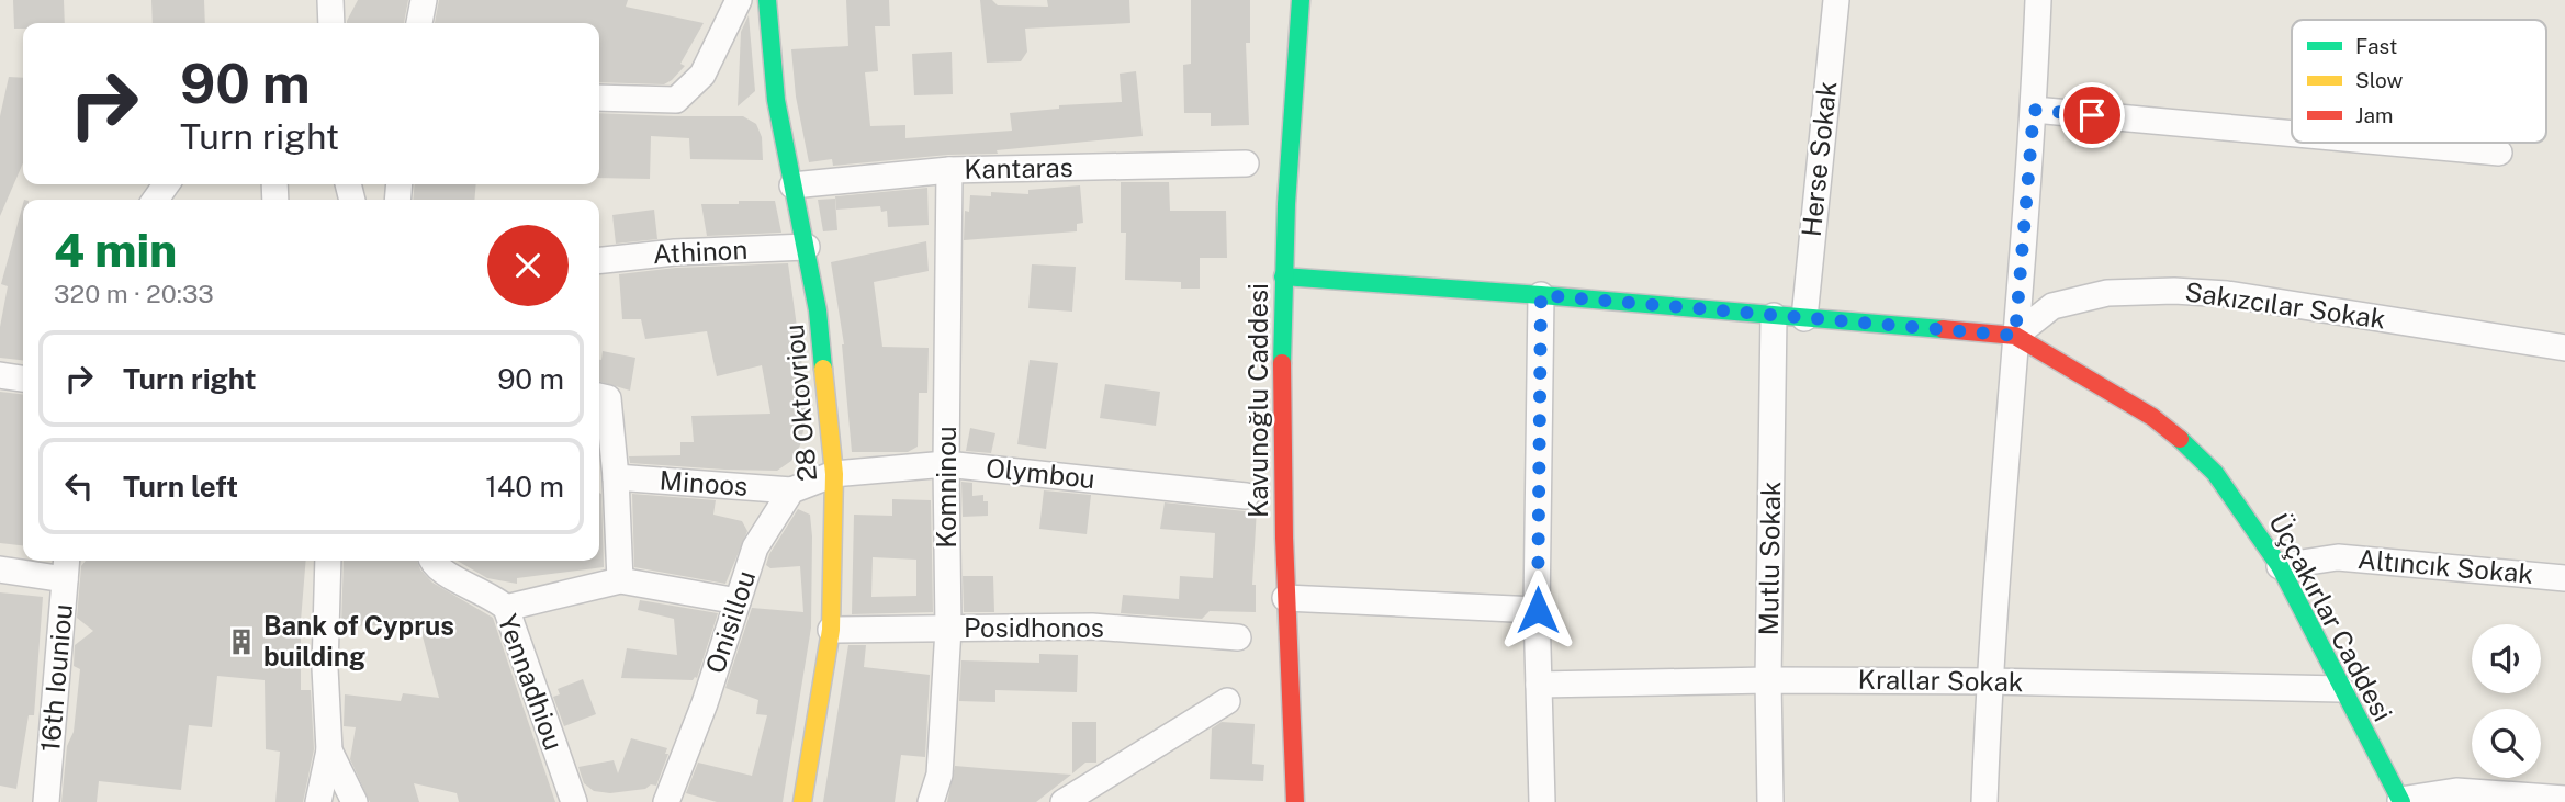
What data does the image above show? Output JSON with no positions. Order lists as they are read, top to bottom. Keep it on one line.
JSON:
{"streets":{"street":["Herse Sokak","Kantaras","Athinon","Sakızcılar Sokak","Kavunoğlu Caddesi","28 Oktovriou","Olymbou","Minoos","Komninou","Mutlu Sokak","Altıncık Sokak","Üççakırlar Caddesi","Onisillou","Posidhonos","16th Iouniou","Krallar Sokak","Yennadhiou"]},"crossings":[["Kantaras","28 Oktovriou"],["Kantaras","Komninou"],["Athinon","28 Oktovriou"],["Sakızcılar Sokak","Üççakırlar Caddesi"],["28 Oktovriou","Olymbou"],["28 Oktovriou","Posidhonos"],["Olymbou","Komninou"],["Minoos","Onisillou"],["Komninou","Posidhonos"],["Mutlu Sokak","Krallar Sokak"],["Altıncık Sokak","Üççakırlar Caddesi"],["Üççakırlar Caddesi","Krallar Sokak"]],"places":{"building":["Bank of Cyprus building"]},"legend":["Fast","Slow","Jam"],"page":{"turn":["90 m","Turn right"],"heading":["4 min","320 m · 20:33"],"list":[{"name":"Turn right","value":"90 m"},{"name":"Turn left","value":"140 m"}]}}
